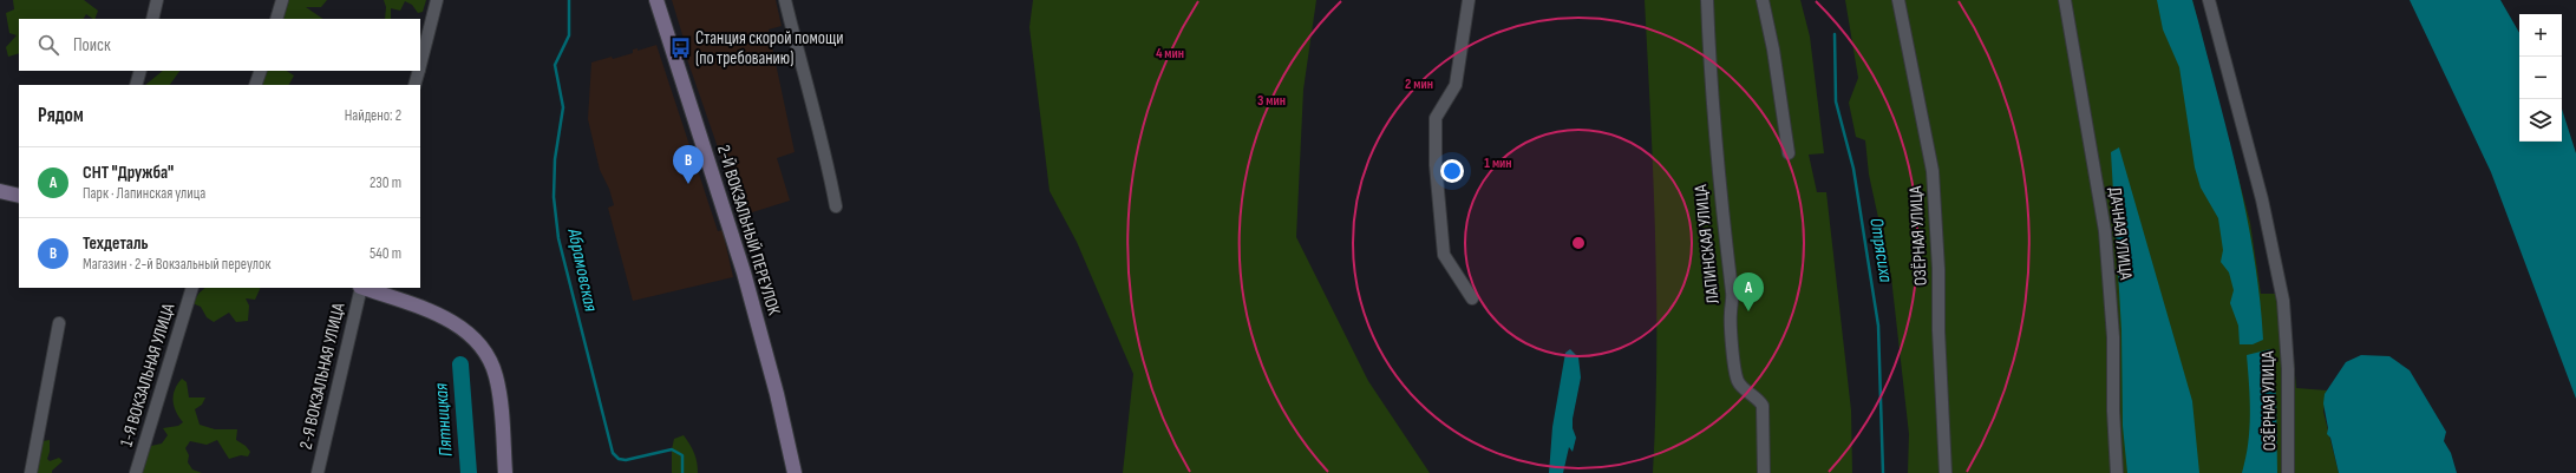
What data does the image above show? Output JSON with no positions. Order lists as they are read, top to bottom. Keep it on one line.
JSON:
{"streets":{"street":["2-Й ВОКЗАЛЬНЫЙ ПЕРЕУЛОК","ДАЧНАЯ УЛИЦА","ОЗЁРНАЯ УЛИЦА","ЛАПИНСКАЯ УЛИЦА","1-Я ВОКЗАЛЬНАЯ УЛИЦА","2-Я ВОКЗАЛЬНАЯ УЛИЦА"]},"water":["Отрясиха","Абрамовская","Пятницкая"],"places":{"bus stop":["Станция скорой помощи (по требованию)"]},"page":{"map_buttons":["+","−"],"search":"Поиск","heading":["Рядом","Найдено: 2"],"pins":["B","A"],"list":[{"mark":"A","name":"СНТ \"Дружба\"","note":"Парк · Лапинская улица","value":"230 m"},{"mark":"B","name":"Техдеталь","note":"Магазин · 2-й Вокзальный переулок","value":"540 m"}]},"rings":["4 мин","2 мин","3 мин","1 мин"]}
